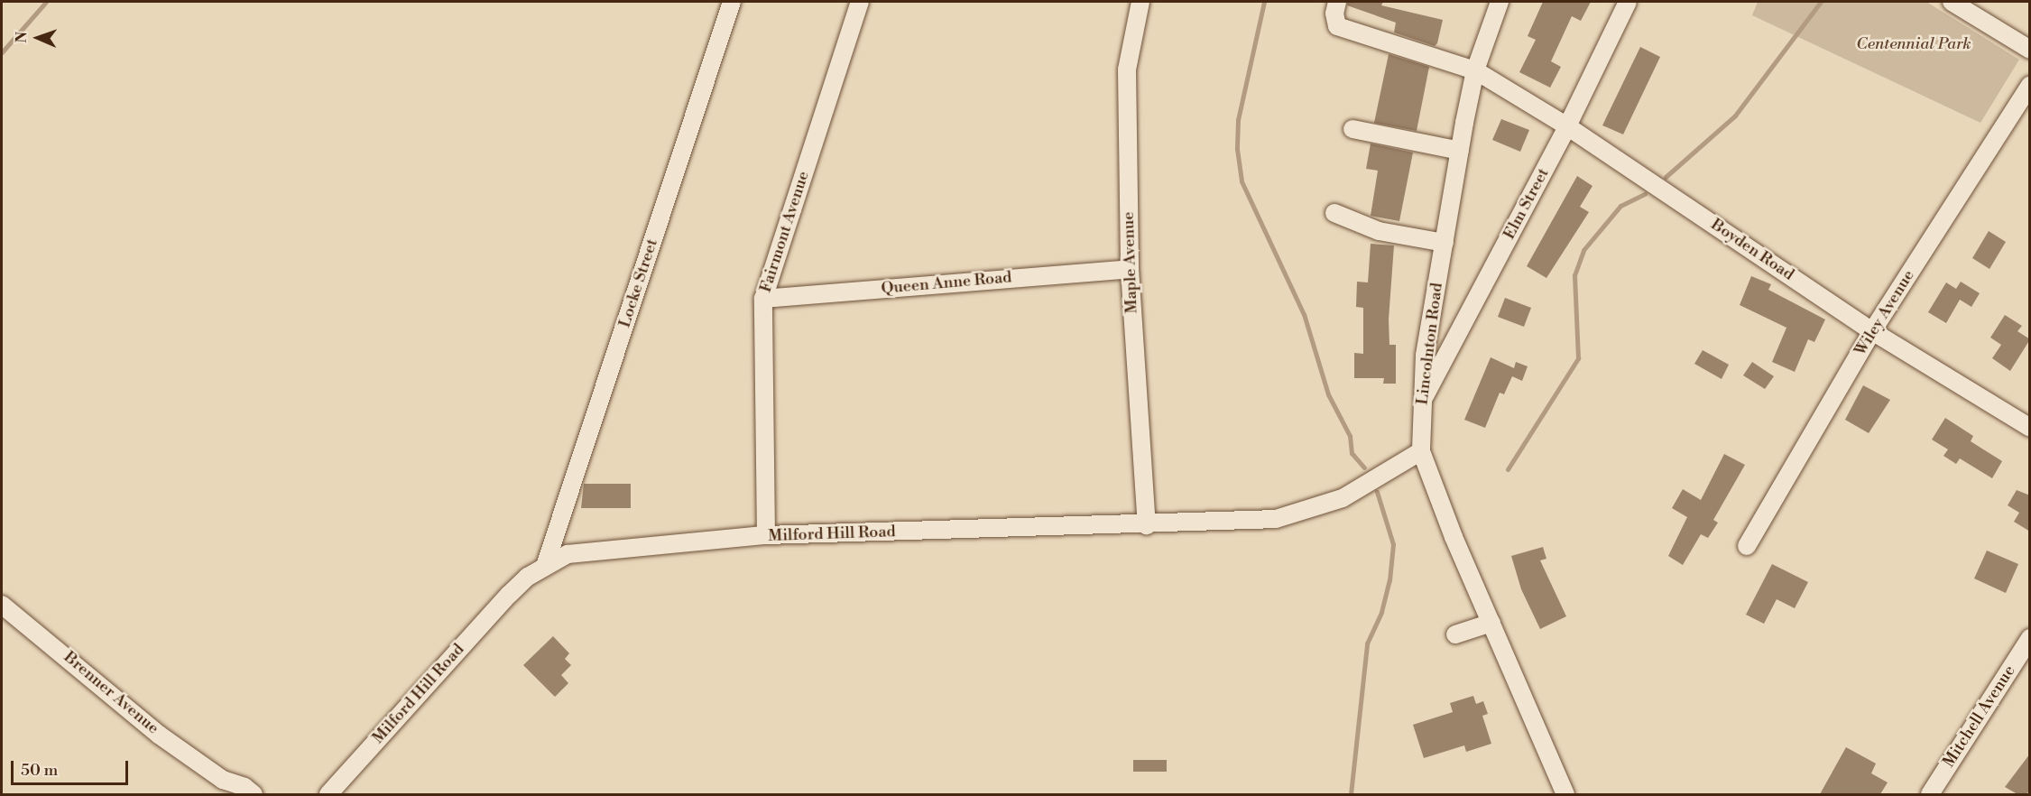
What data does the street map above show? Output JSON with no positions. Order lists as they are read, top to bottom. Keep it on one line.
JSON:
{"streets":{"street":["Elm Street","Fairmont Avenue","Boyden Road","Maple Avenue","Locke Street","Queen Anne Road","Wiley Avenue","Lincolnton Road","Milford Hill Road","Brenner Avenue","Mitchell Avenue"]},"crossings":[["Elm Street","Boyden Road"],["Elm Street","Lincolnton Road"],["Fairmont Avenue","Queen Anne Road"],["Fairmont Avenue","Milford Hill Road"],["Boyden Road","Wiley Avenue"],["Boyden Road","Lincolnton Road"],["Maple Avenue","Queen Anne Road"],["Maple Avenue","Milford Hill Road"],["Locke Street","Milford Hill Road"],["Lincolnton Road","Milford Hill Road"]],"parks":["Centennial Park"],"scale_bar":"50 m","north":"left"}
